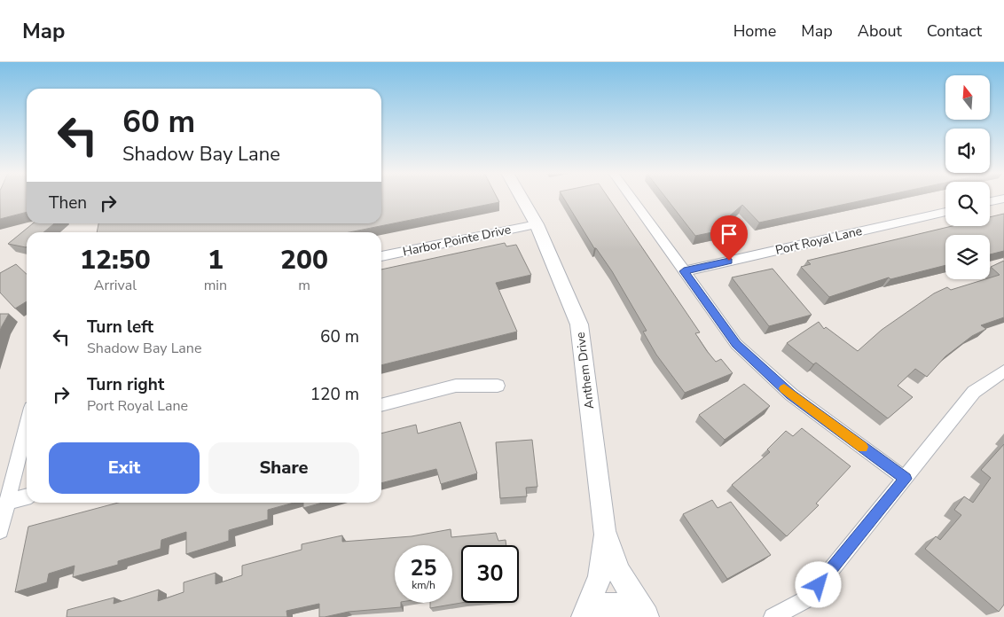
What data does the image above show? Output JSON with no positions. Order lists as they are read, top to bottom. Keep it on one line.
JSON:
{"streets":{"street":["Harbor Pointe Drive","Port Royal Lane","Anthem Drive"]},"crossings":[["Harbor Pointe Drive","Anthem Drive"]],"north":"top","page":{"header":"Map","nav":["Home","Map","About","Contact"],"turn":["60 m","Shadow Bay Lane"],"then":"Then","eta":["12:50","Arrival","1","min","200","m"],"list":[{"name":"Turn left","note":"Shadow Bay Lane","value":"60 m"},{"name":"Turn right","note":"Port Royal Lane","value":"120 m"}],"buttons":["Exit","Share"],"speed":"25 km/h","limit":"30"}}
